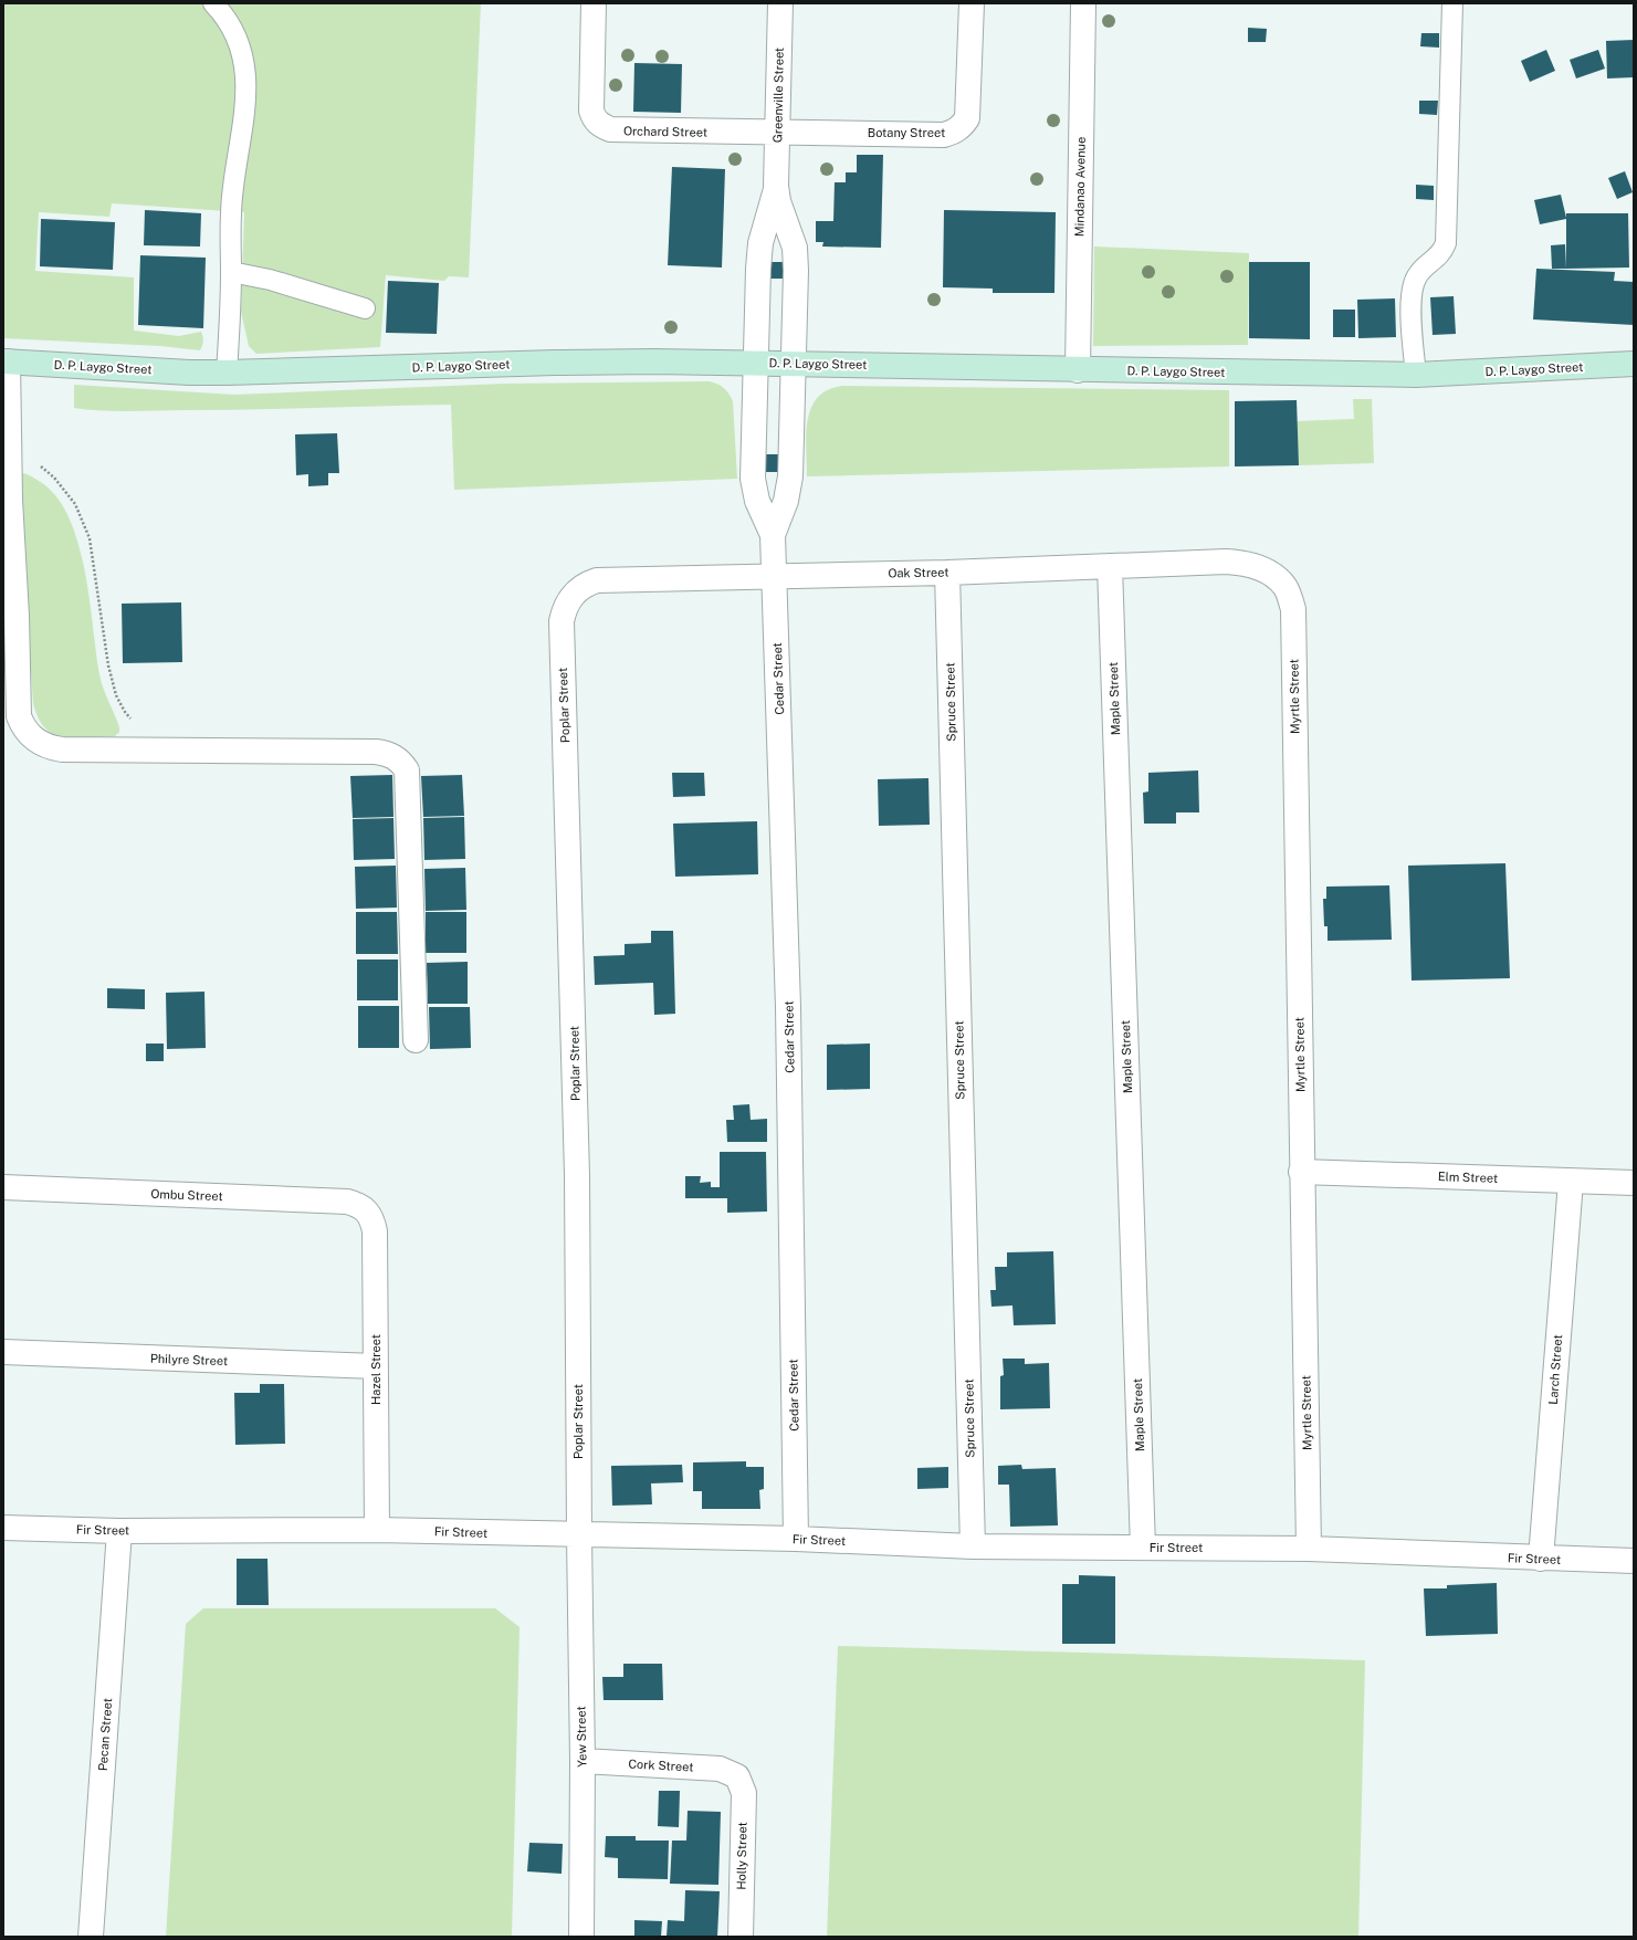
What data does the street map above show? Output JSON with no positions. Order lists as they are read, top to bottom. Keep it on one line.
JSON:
{"streets":{"main road":["D. P. Laygo Street"],"street":["Greenville Street","Orchard Street","Botany Street","Mindanao Avenue","Oak Street","Cedar Street","Myrtle Street","Maple Street","Spruce Street","Poplar Street","Elm Street","Ombu Street","Philyre Street","Hazel Street","Larch Street","Fir Street","Pecan Street","Yew Street","Cork Street","Holly Street"]},"crossings":[["Greenville Street","Orchard Street"],["Greenville Street","Botany Street"],["Orchard Street","Botany Street"],["Mindanao Avenue","D. P. Laygo Street"],["Oak Street","Cedar Street"],["Oak Street","Myrtle Street"],["Oak Street","Maple Street"],["Oak Street","Spruce Street"],["Oak Street","Poplar Street"],["Cedar Street","Fir Street"],["Myrtle Street","Elm Street"],["Myrtle Street","Fir Street"],["Maple Street","Fir Street"],["Spruce Street","Fir Street"],["Poplar Street","Fir Street"],["Poplar Street","Yew Street"],["Elm Street","Larch Street"],["Ombu Street","Hazel Street"],["Philyre Street","Hazel Street"],["Hazel Street","Fir Street"],["Larch Street","Fir Street"],["Fir Street","Pecan Street"],["Fir Street","Yew Street"],["Yew Street","Cork Street"],["Cork Street","Holly Street"]]}
